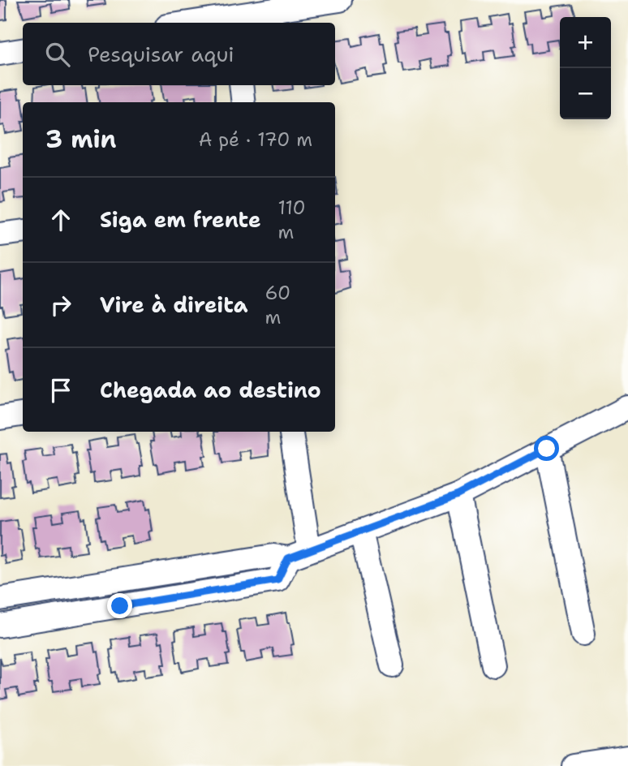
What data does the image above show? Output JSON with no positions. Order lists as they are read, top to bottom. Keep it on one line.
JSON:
{"page":{"map_buttons":["+","−"],"search":"Pesquisar aqui","heading":["3 min","A pé · 170 m"],"list":[["Siga em frente","110 m"],["Vire à direita","60 m"],"Chegada ao destino"]}}
